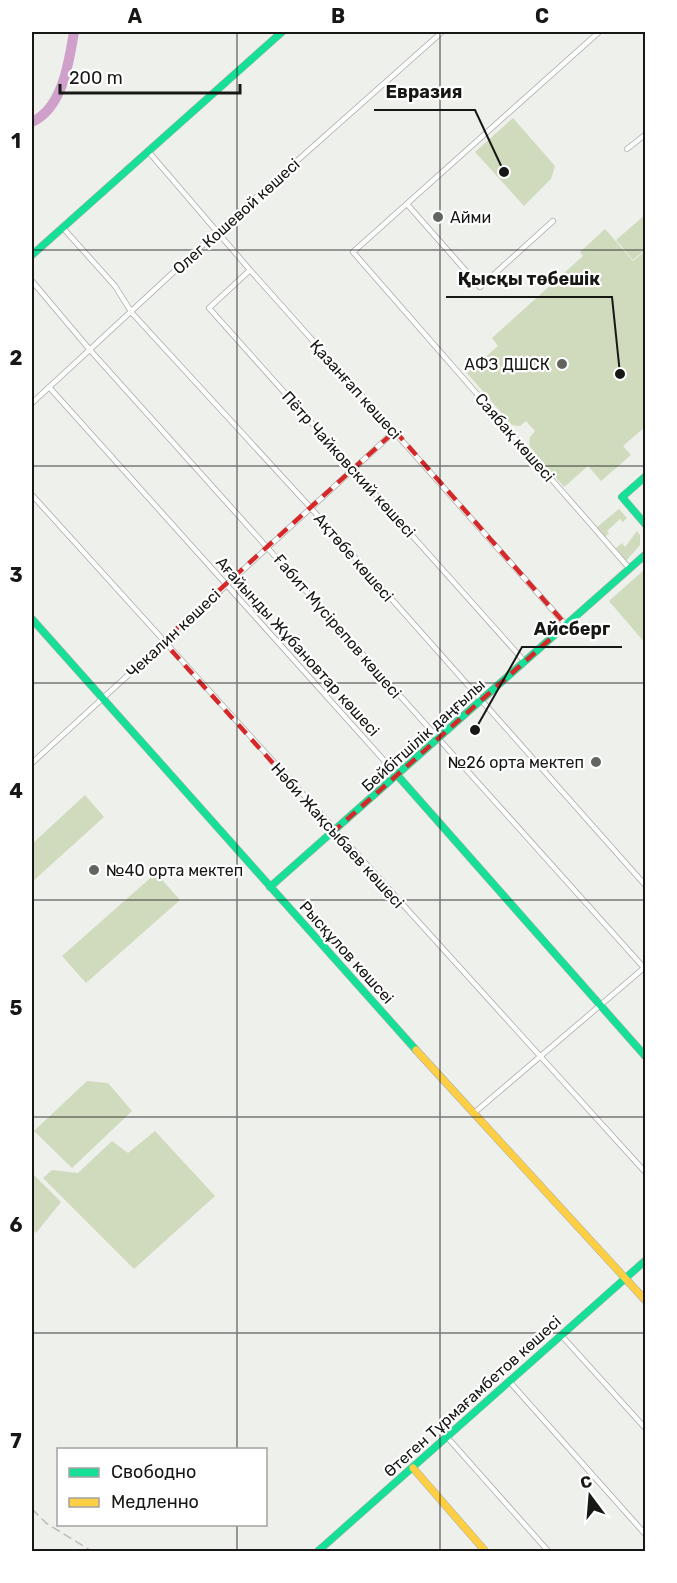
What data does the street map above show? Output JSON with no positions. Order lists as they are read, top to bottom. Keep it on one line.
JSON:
{"streets":{"street":["Олег Кошевой көшесі","Қазанғап көшесі","Саябақ көшесі","Пётр Чайковский көшесі","Ақтөбе көшесі","Ғабит Мүсірепов көшесі","Чекалин көшесі","Ағайынды Жұбановтар көшесі","Бейбітшілік даңғылы","Нәби Жақсыбаев көшесі","Рысқұлов көшсеі","Өтеген Тұрмағамбетов көшесі"]},"crossings":[["Олег Кошевой көшесі","Қазанғап көшесі"],["Олег Кошевой көшесі","Ақтөбе көшесі"],["Олег Кошевой көшесі","Ғабит Мүсірепов көшесі"],["Олег Кошевой көшесі","Ағайынды Жұбановтар көшесі"],["Қазанғап көшесі","Пётр Чайковский көшесі"],["Қазанғап көшесі","Чекалин көшесі"],["Қазанғап көшесі","Бейбітшілік даңғылы"],["Саябақ көшесі","Бейбітшілік даңғылы"],["Пётр Чайковский көшесі","Чекалин көшесі"],["Пётр Чайковский көшесі","Бейбітшілік даңғылы"],["Ақтөбе көшесі","Чекалин көшесі"],["Ақтөбе көшесі","Бейбітшілік даңғылы"],["Ғабит Мүсірепов көшесі","Чекалин көшесі"],["Ғабит Мүсірепов көшесі","Бейбітшілік даңғылы"],["Чекалин көшесі","Ағайынды Жұбановтар көшесі"],["Чекалин көшесі","Нәби Жақсыбаев көшесі"],["Чекалин көшесі","Рысқұлов көшсеі"],["Ағайынды Жұбановтар көшесі","Бейбітшілік даңғылы"],["Бейбітшілік даңғылы","Нәби Жақсыбаев көшесі"],["Бейбітшілік даңғылы","Рысқұлов көшсеі"],["Рысқұлов көшсеі","Өтеген Тұрмағамбетов көшесі"]],"places":["Евразия","Айми","АФЗ ДШСК","Қысқы төбешік","Айсберг","№26 орта мектеп","№40 орта мектеп"],"legend":["Свободно","Медленно"],"scale_bar":"200 m","north":"top","grid":{"columns":["A","B","C"],"rows":["1","2","3","4","5","6","7"]}}
